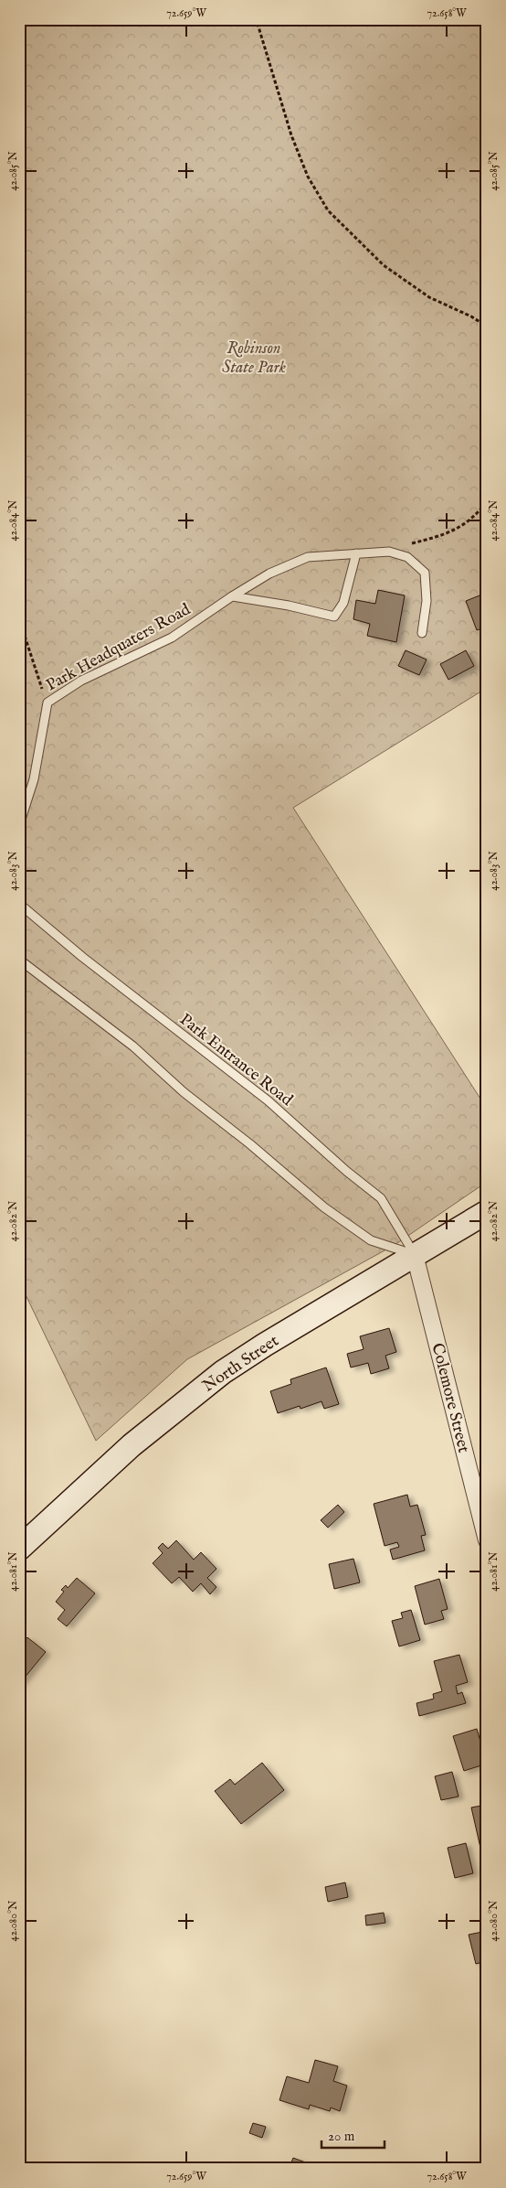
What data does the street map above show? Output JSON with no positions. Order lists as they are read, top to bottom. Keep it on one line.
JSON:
{"streets":{"main road":["North Street"],"street":["Colemore Street"],"lane":["Park Headquaters Road","Park Entrance Road"]},"crossings":[["Park Entrance Road","North Street"],["Park Entrance Road","Colemore Street"],["North Street","Colemore Street"]],"parks":["Robinson State Park"],"scale_bar":"20 m","coordinates":["72.659°W","72.658°W","42.085°N","42.084°N","42.083°N","42.082°N","42.081°N","42.080°N"]}
